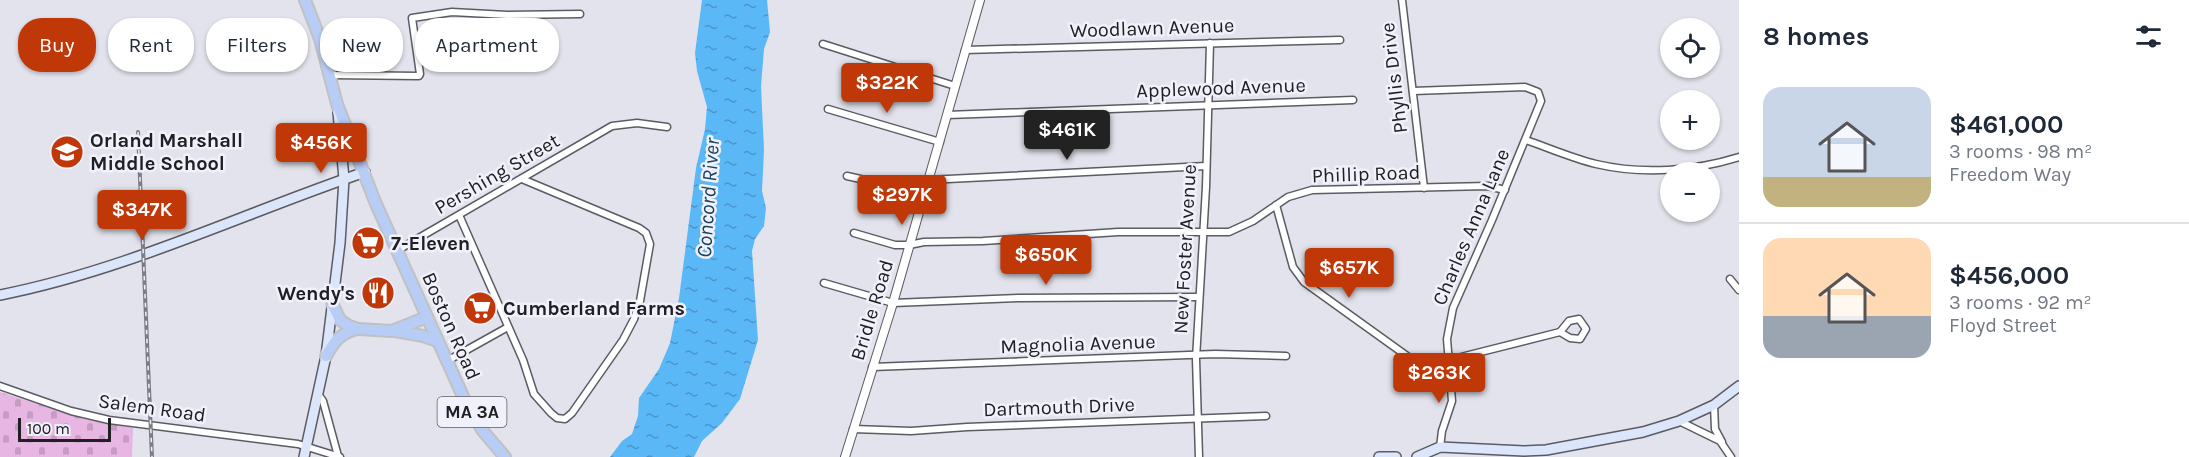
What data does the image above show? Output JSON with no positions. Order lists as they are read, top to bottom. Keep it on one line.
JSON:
{"streets":{"main road":["Boston Road","MA 3A"],"street":["Woodlawn Avenue","Phyllis Drive","Applewood Avenue","Pershing Street","Phillip Road","Charles Anna Lane","New Foster Avenue","Bridle Road","Magnolia Avenue","Dartmouth Drive","Salem Road"]},"crossings":[["Woodlawn Avenue","New Foster Avenue"],["Woodlawn Avenue","Bridle Road"],["Phyllis Drive","Phillip Road"],["Phyllis Drive","Charles Anna Lane"],["Applewood Avenue","New Foster Avenue"],["Applewood Avenue","Bridle Road"],["Pershing Street","Boston Road"],["Phillip Road","Charles Anna Lane"],["Phillip Road","New Foster Avenue"],["Phillip Road","Bridle Road"],["New Foster Avenue","Magnolia Avenue"],["New Foster Avenue","Dartmouth Drive"],["Bridle Road","Magnolia Avenue"],["Bridle Road","Dartmouth Drive"]],"water":["Concord River"],"places":{"school or university":["Orland Marshall Middle School"],"supermarket":["7-Eleven","Cumberland Farms"],"restaurant":["Wendy's"]},"scale_bar":"100 m","page":{"heading":"8 homes","map_buttons":["+","−"],"chip":["Buy","Rent","Filters","New","Apartment"],"price":["$322K","$461K","$456K","$297K","$347K","$650K","$657K","$263K"],"list":[{"name":"$461,000","note":"3 rooms · 98 m² · Freedom Way"},{"name":"$456,000","note":"3 rooms · 92 m² · Floyd Street"}],"scale":"100 m"}}
